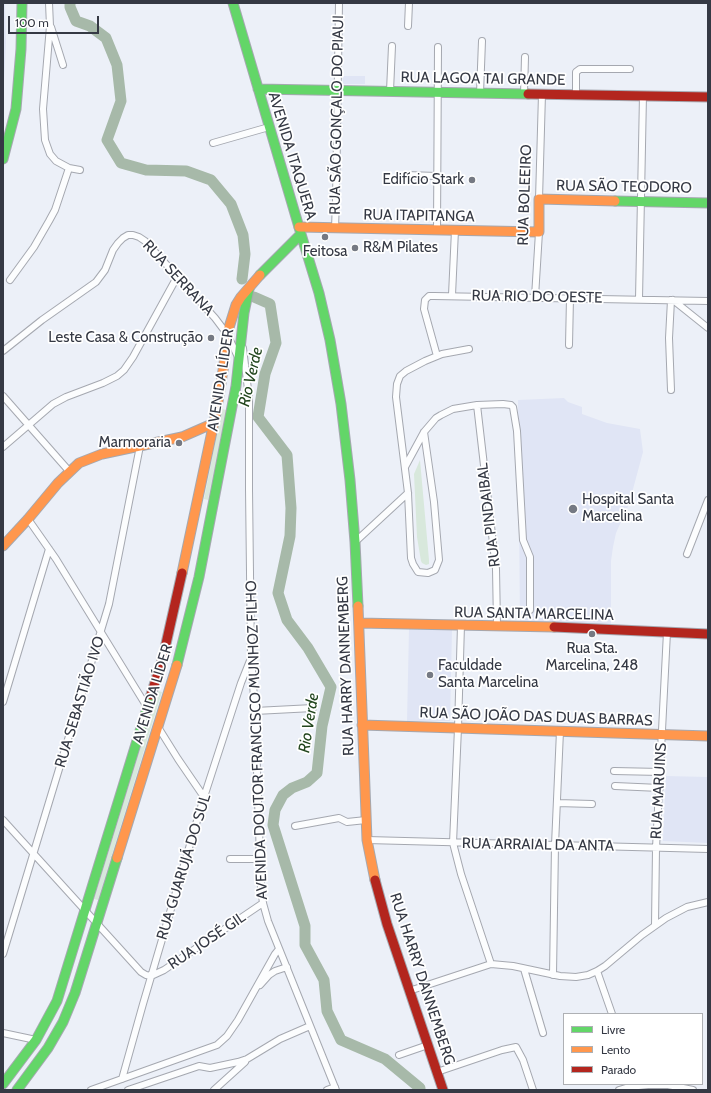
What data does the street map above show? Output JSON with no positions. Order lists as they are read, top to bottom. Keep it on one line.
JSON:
{"streets":{"main road":["RUA LAGOA TAI GRANDE","AVENIDA ITAQUERA","RUA SÃO TEODORO","RUA BOLEEIRO","RUA ITAPITANGA","AVENIDA LÍDER","RUA SANTA MARCELINA","RUA HARRY DANNEMBERG","RUA SÃO JOÃO DAS DUAS BARRAS"],"street":["RUA SÃO GONÇALO DO PIAUI","RUA SERRANA","RUA RIO DO OESTE","RUA PINDAIBAL","RUA SEBASTIÃO IVO","AVENIDA DOUTOR FRANCISCO MUNHOZ FILHO","RUA MARUINS","RUA ARRAIAL DA ANTA","RUA GUARUJÁ DO SUL","RUA JOSÉ GIL"]},"crossings":[["RUA LAGOA TAI GRANDE","RUA SÃO GONÇALO DO PIAUI"],["RUA LAGOA TAI GRANDE","AVENIDA ITAQUERA"],["RUA LAGOA TAI GRANDE","RUA BOLEEIRO"],["RUA SÃO GONÇALO DO PIAUI","RUA ITAPITANGA"],["AVENIDA ITAQUERA","RUA ITAPITANGA"],["AVENIDA ITAQUERA","RUA SERRANA"],["AVENIDA ITAQUERA","AVENIDA LÍDER"],["AVENIDA ITAQUERA","RUA HARRY DANNEMBERG"],["AVENIDA ITAQUERA","AVENIDA DOUTOR FRANCISCO MUNHOZ FILHO"],["RUA SÃO TEODORO","RUA BOLEEIRO"],["RUA BOLEEIRO","RUA ITAPITANGA"],["RUA BOLEEIRO","RUA RIO DO OESTE"],["RUA ITAPITANGA","RUA HARRY DANNEMBERG"],["RUA SERRANA","AVENIDA DOUTOR FRANCISCO MUNHOZ FILHO"],["AVENIDA LÍDER","AVENIDA DOUTOR FRANCISCO MUNHOZ FILHO"],["RUA PINDAIBAL","RUA SANTA MARCELINA"],["RUA SANTA MARCELINA","RUA HARRY DANNEMBERG"],["RUA SANTA MARCELINA","RUA MARUINS"],["RUA HARRY DANNEMBERG","RUA SÃO JOÃO DAS DUAS BARRAS"],["RUA HARRY DANNEMBERG","RUA ARRAIAL DA ANTA"],["RUA SÃO JOÃO DAS DUAS BARRAS","RUA MARUINS"],["AVENIDA DOUTOR FRANCISCO MUNHOZ FILHO","RUA GUARUJÁ DO SUL"],["AVENIDA DOUTOR FRANCISCO MUNHOZ FILHO","RUA JOSÉ GIL"],["RUA MARUINS","RUA ARRAIAL DA ANTA"],["RUA GUARUJÁ DO SUL","RUA JOSÉ GIL"]],"water":["Rio Verde"],"places":["Edifício Stark","Feitosa","R&M Pilates","Leste Casa & Construção","Marmoraria","Hospital Santa Marcelina","Rua Sta. Marcelina, 248","Faculdade Santa Marcelina"],"legend":["Livre","Lento","Parado"],"scale_bar":"100 m"}
